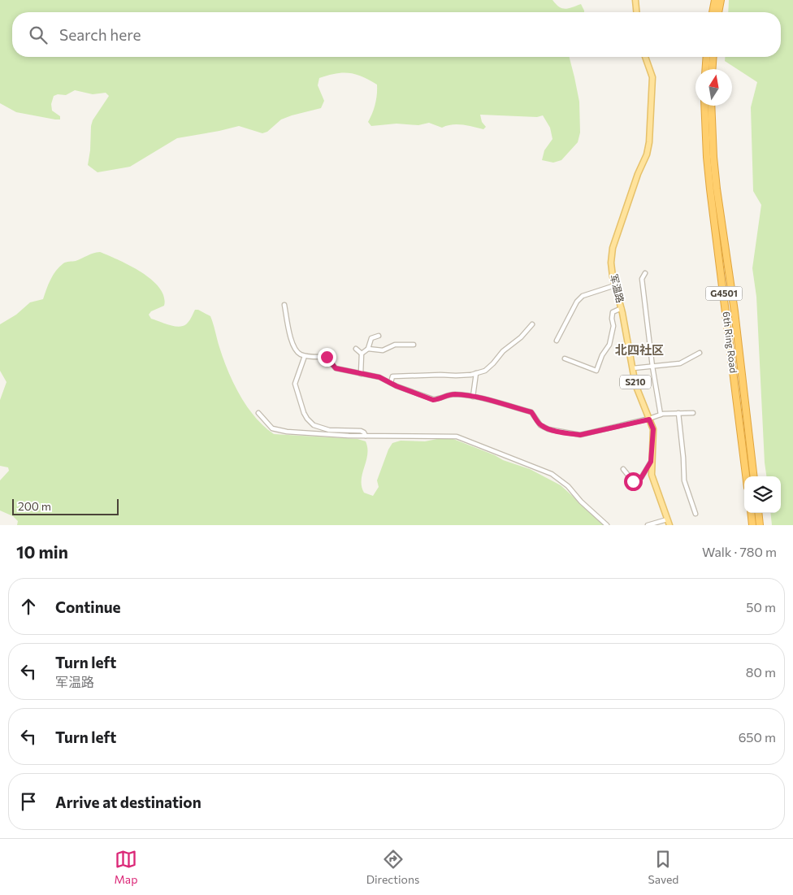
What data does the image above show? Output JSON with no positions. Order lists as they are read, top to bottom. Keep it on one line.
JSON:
{"streets":{"highway":["G4501","6th Ring Road"],"main road":["军温路","S210"]},"districts":["北四社区"],"scale_bar":"200 m","north":"top","page":{"search":"Search here","scale":"200 m","heading":["10 min","Walk · 780 m"],"list":[["Continue","50 m"],["Turn left","军温路","80 m"],["Turn left","650 m"],"Arrive at destination"],"nav":["Map","Directions","Saved"]}}
